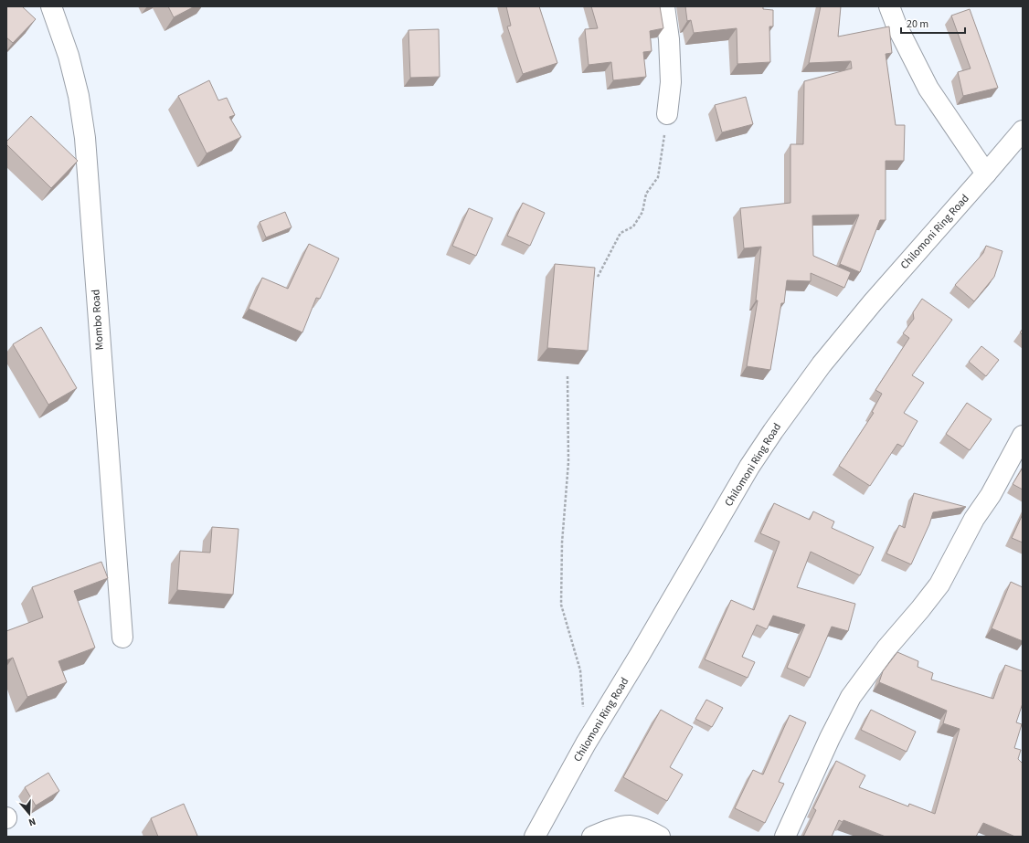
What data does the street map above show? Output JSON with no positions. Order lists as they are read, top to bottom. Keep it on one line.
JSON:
{"streets":{"street":["Chilomoni Ring Road","Mombo Road"]},"scale_bar":"20 m","north":"bottom"}
